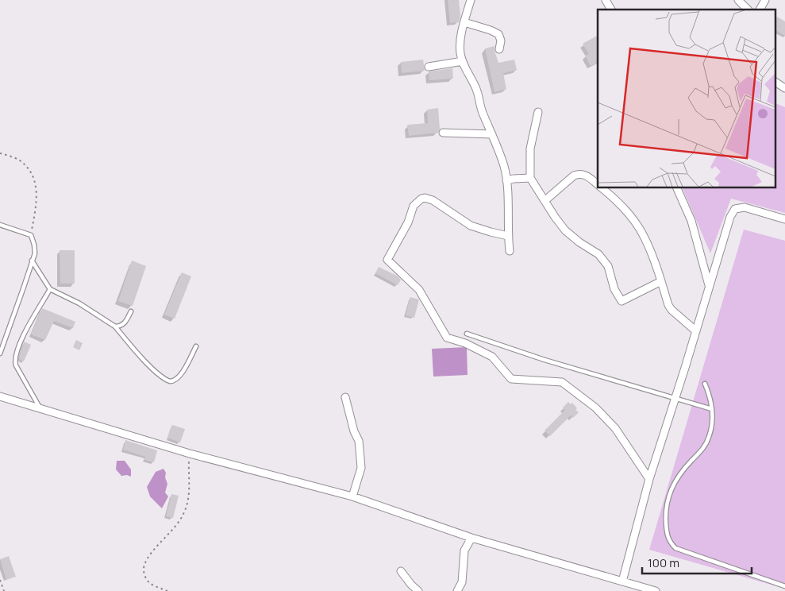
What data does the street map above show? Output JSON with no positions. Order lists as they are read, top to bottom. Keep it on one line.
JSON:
{"scale_bar":"100 m"}
